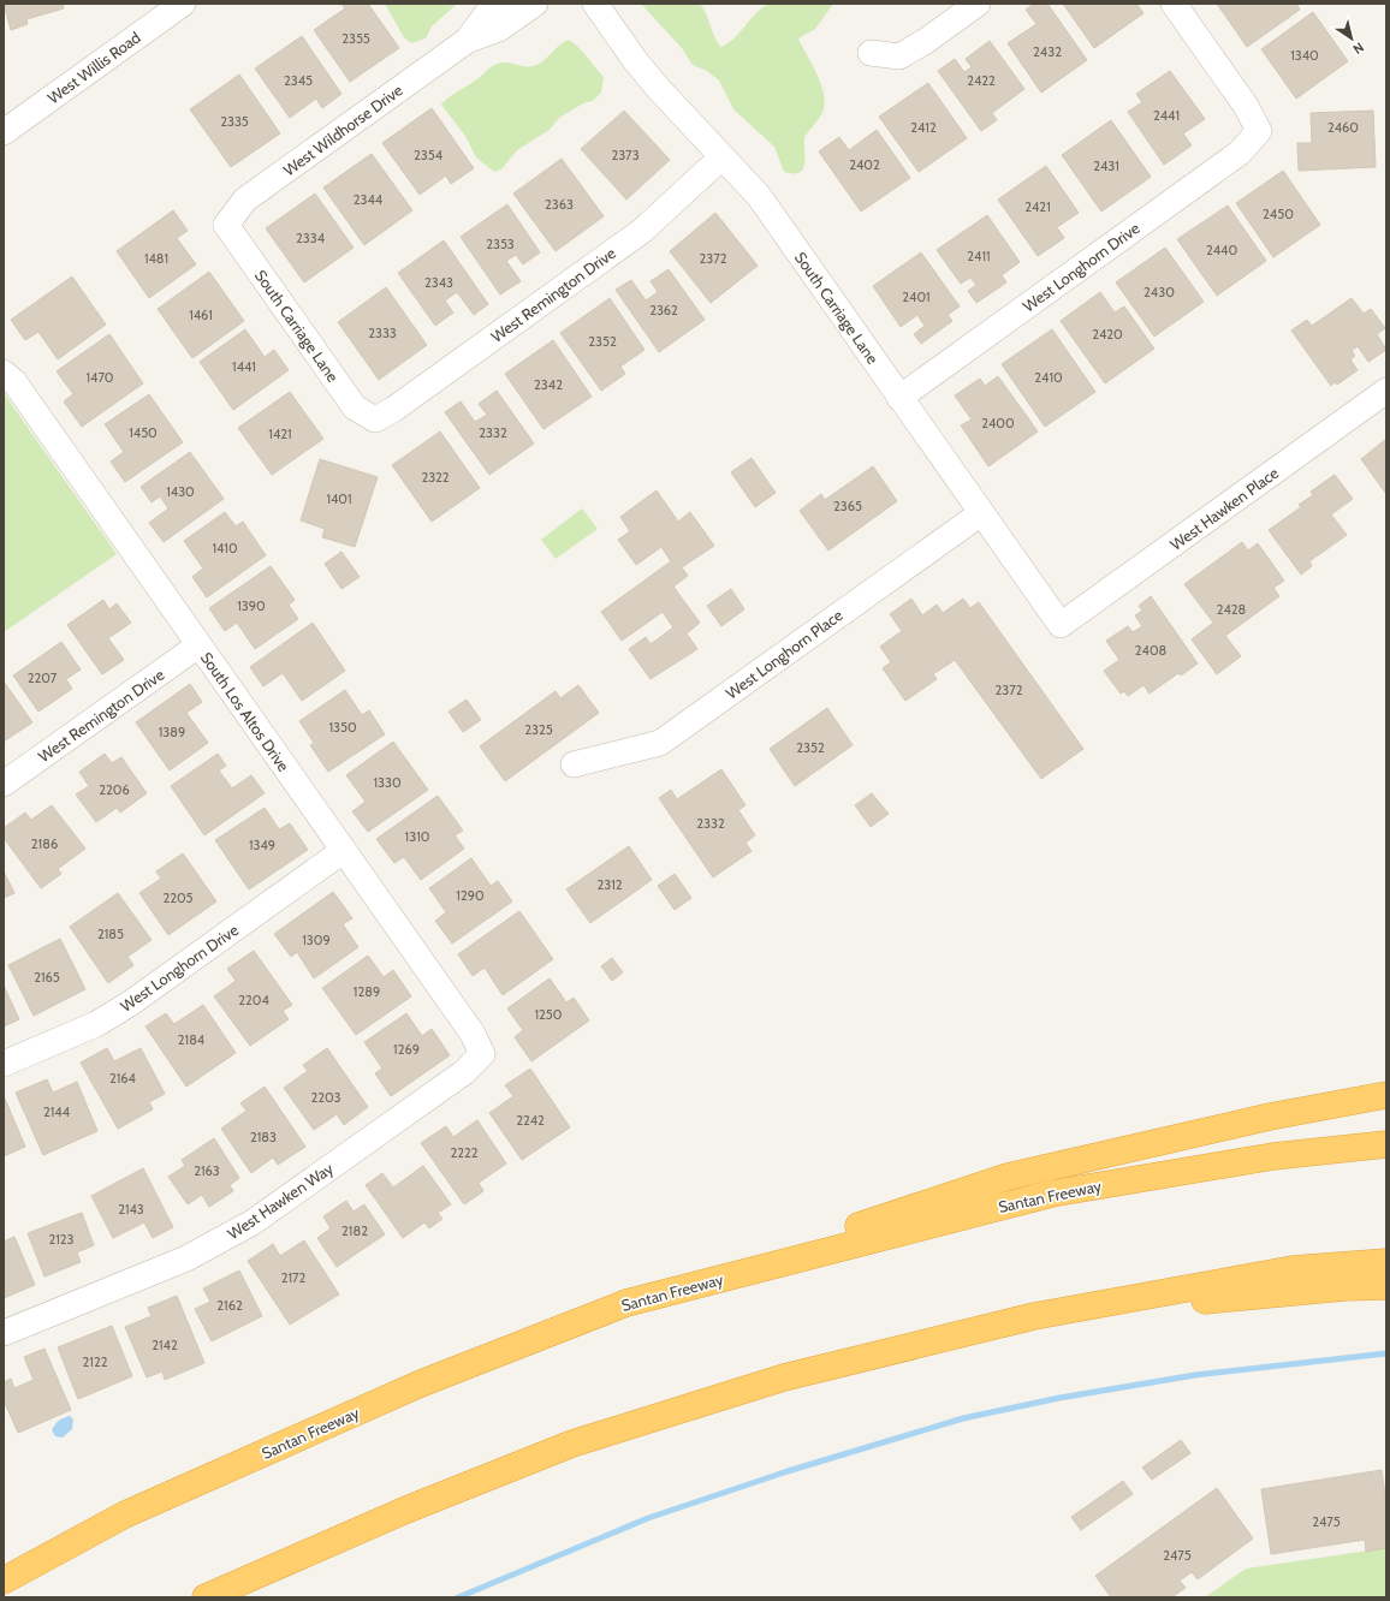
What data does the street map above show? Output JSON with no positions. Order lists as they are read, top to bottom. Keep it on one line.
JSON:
{"streets":{"highway":["Santan Freeway"],"street":["West Willis Road","West Wildhorse Drive","West Longhorn Drive","West Remington Drive","South Carriage Lane","West Hawken Place","West Longhorn Place","South Los Altos Drive","West Hawken Way"]},"crossings":[["West Wildhorse Drive","South Carriage Lane"],["West Longhorn Drive","South Carriage Lane"],["West Longhorn Drive","South Los Altos Drive"],["West Remington Drive","South Carriage Lane"],["West Remington Drive","South Los Altos Drive"],["South Carriage Lane","West Hawken Place"],["South Carriage Lane","West Longhorn Place"],["South Los Altos Drive","West Hawken Way"]],"house_numbers":["2355","2432","1340","2345","2422","2441","2335","2412","2460","2354","2373","2402","2431","2344","2363","2421","2450","2334","2353","2440","2411","1481","2372","2343","2430","2401","2362","1461","2333","2420","2352","1441","1470","2410","2342","2400","1450","2332","1421","2322","1430","1401","2365","1410","1390","2428","2408","2207","2372","1350","2325","1389","2352","1330","2206","2332","1310","2186","1349","2312","1290","2205","2185","1309","2165","1289","2204","1250","2184","1269","2164","2203","2144","2242","2183","2222","2163","2143","2182","2123","2172","2162","2142","2122","2475","2475"],"north":"bottom right"}
